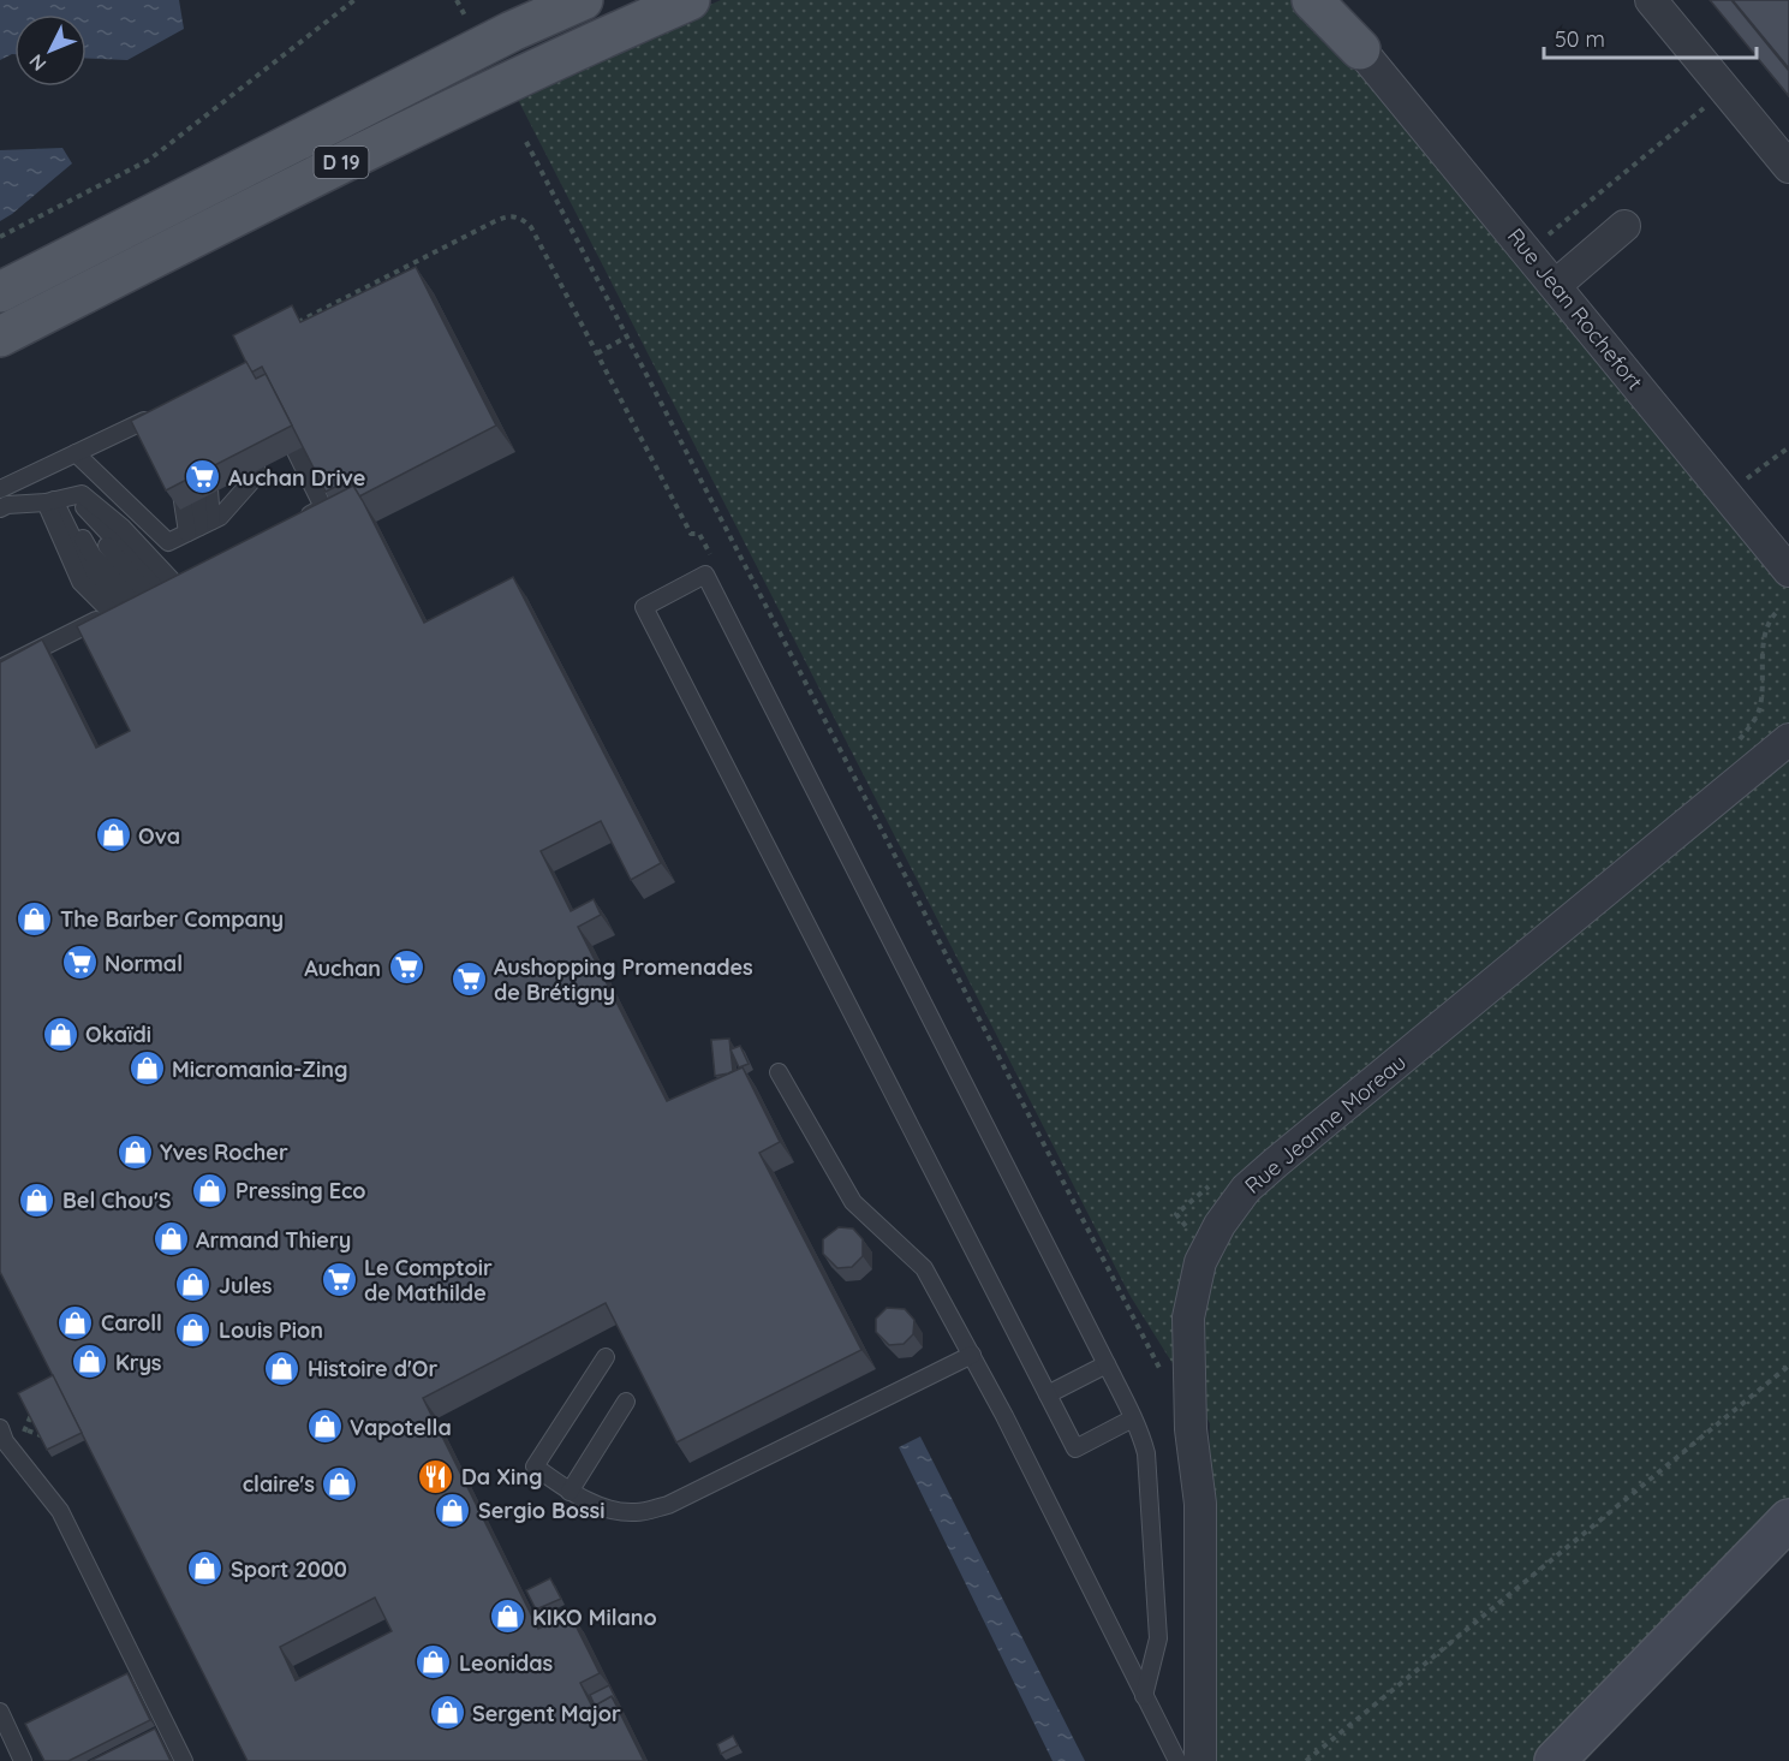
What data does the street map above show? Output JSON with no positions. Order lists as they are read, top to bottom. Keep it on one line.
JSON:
{"streets":{"main road":["D 19"],"street":["Rue Jean Rochefort","Rue Jeanne Moreau"]},"places":{"supermarket":["Auchan Drive","Normal","Auchan","Aushopping Promenades de Brétigny","Le Comptoir de Mathilde"],"shop":["Ova","The Barber Company","Okaïdi","Micromania-Zing","Yves Rocher","Pressing Eco","Bel Chou'S","Armand Thiery","Jules","Caroll","Louis Pion","Krys","Histoire d'Or","Vapotella","claire's","Sergio Bossi","Sport 2000","KIKO Milano","Leonidas","Sergent Major"],"restaurant":["Da Xing"]},"scale_bar":"50 m","north":"bottom left"}
